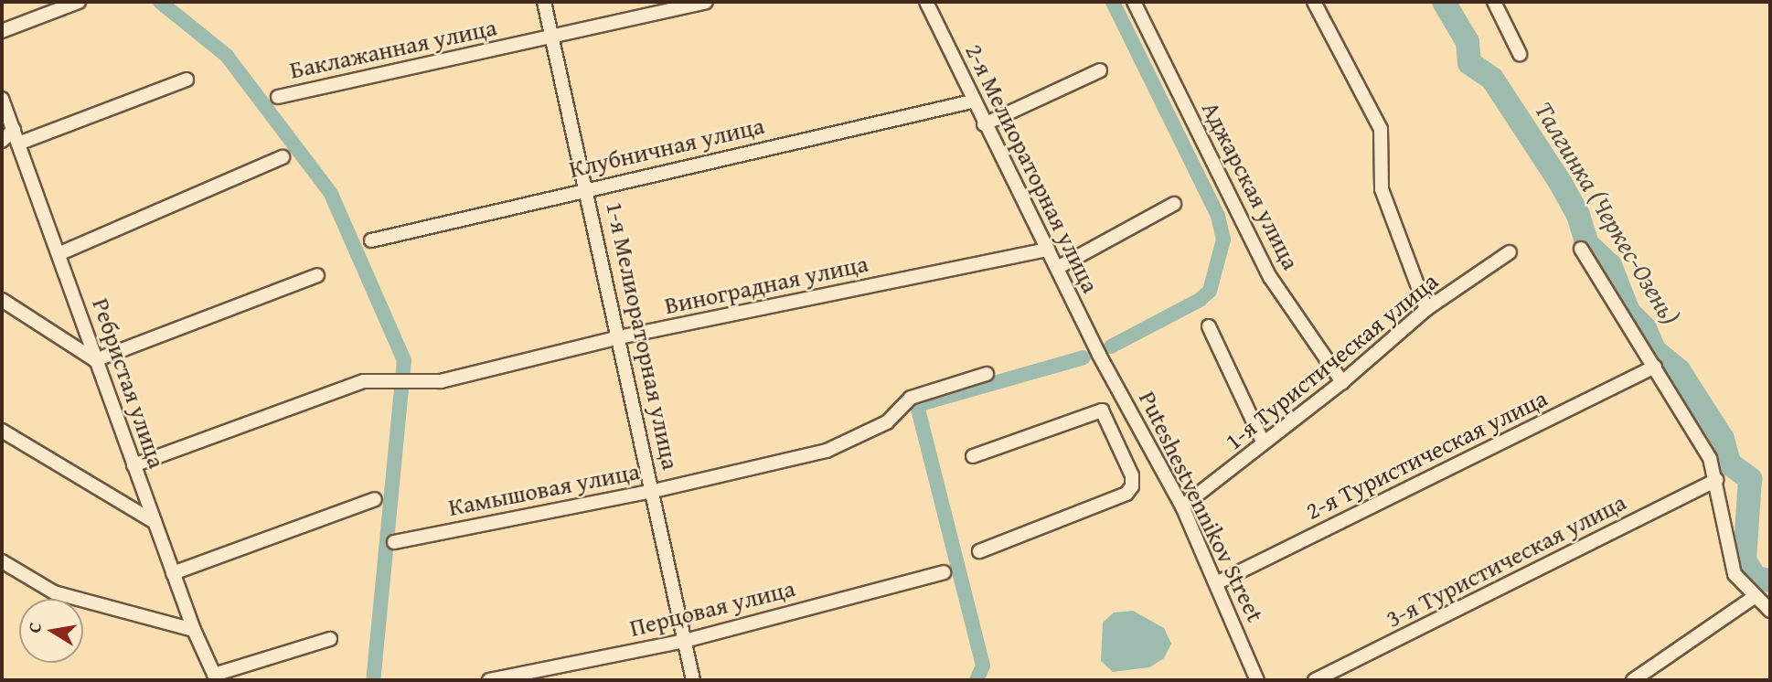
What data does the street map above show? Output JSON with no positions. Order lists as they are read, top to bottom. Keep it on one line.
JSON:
{"streets":{"street":["Баклажанная улица","Клубничная улица","2-я Мелиораторная улица","Аджарская улица","Виноградная улица","1-я Мелиораторная улица","1-я Туристическая улица","Ребристая улица","2-я Туристическая улица","Камышовая улица","Puteshestvennikov Street","3-я Туристическая улица","Перцовая улица"]},"crossings":[["Баклажанная улица","1-я Мелиораторная улица"],["Клубничная улица","2-я Мелиораторная улица"],["Клубничная улица","1-я Мелиораторная улица"],["2-я Мелиораторная улица","Виноградная улица"],["2-я Мелиораторная улица","Puteshestvennikov Street"],["Аджарская улица","1-я Туристическая улица"],["Виноградная улица","1-я Мелиораторная улица"],["Виноградная улица","Ребристая улица"],["1-я Мелиораторная улица","Камышовая улица"],["1-я Мелиораторная улица","Перцовая улица"],["1-я Туристическая улица","Puteshestvennikov Street"],["2-я Туристическая улица","Puteshestvennikov Street"]],"water":["Талгинка (Черкес-Озень)"],"north":"left"}
